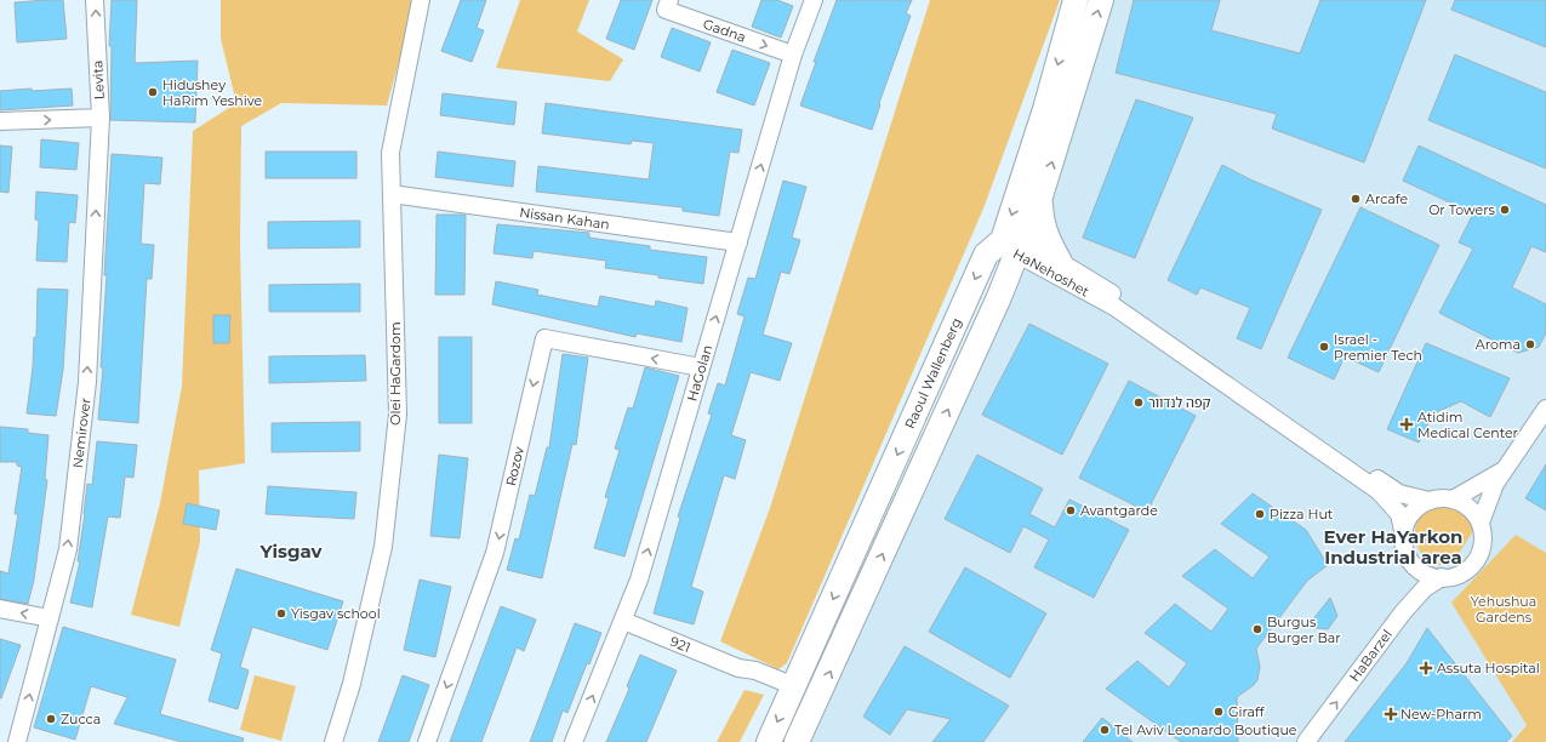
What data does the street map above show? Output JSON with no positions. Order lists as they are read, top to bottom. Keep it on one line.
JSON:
{"streets":{"street":["Gadna","Levita","Nissan Kahan","HaNehoshet","Olei HaGardom","HaGolan","Raoul Wallenberg","Nemirover","Rozov","921","HaBarzel"]},"crossings":[["Gadna","HaGolan"],["Levita","Nemirover"],["Nissan Kahan","Olei HaGardom"],["Nissan Kahan","HaGolan"],["HaNehoshet","Raoul Wallenberg"],["HaNehoshet","HaBarzel"],["HaGolan","Rozov"],["HaGolan","921"],["Raoul Wallenberg","921"]],"one_way":["Gadna","HaGolan","Nemirover","Rozov","HaBarzel"],"districts":["Ever HaYarkon Industrial area","Yisgav"],"parks":["Yehushua Gardens"],"places":{"other":["Hidushey HaRim Yeshive","Arcafe","Or Towers","Aroma","Israel - Premier Tech","קפה לנדוור","Avantgarde","Pizza Hut","Yisgav school","Burgus Burger Bar","Giraff","Zucca","Tel Aviv Leonardo Boutique"],"health":["Atidim Medical Center","Assuta Hospital","New-Pharm"]}}
